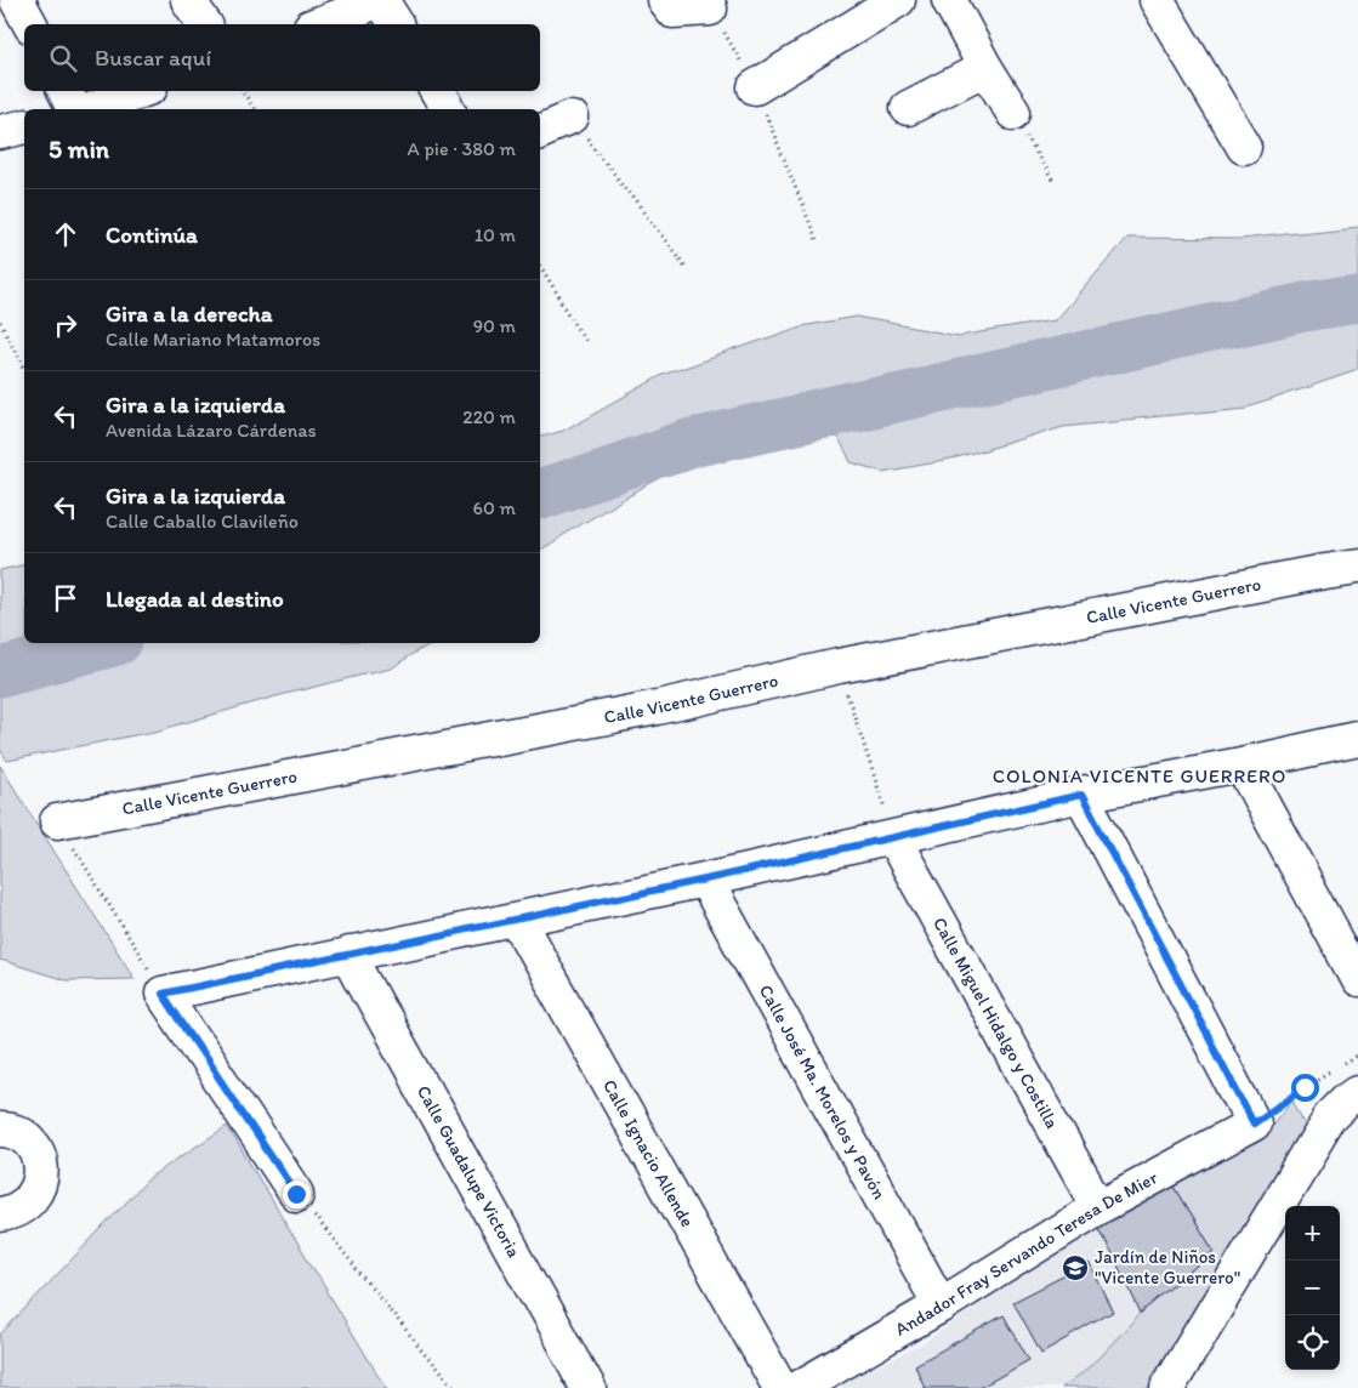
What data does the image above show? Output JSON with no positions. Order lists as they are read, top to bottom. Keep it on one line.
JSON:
{"streets":{"street":["Calle Vicente Guerrero","Calle Miguel Hidalgo y Costilla","Calle José Ma. Morelos y Pavón","Calle Ignacio Allende","Calle Guadalupe Victoria","Andador Fray Servando Teresa De Mier"]},"crossings":[["Calle Miguel Hidalgo y Costilla","Andador Fray Servando Teresa De Mier"],["Calle José Ma. Morelos y Pavón","Andador Fray Servando Teresa De Mier"]],"districts":["COLONIA VICENTE GUERRERO"],"places":{"school or university":["Jardín de Niños \"Vicente Guerrero\""]},"page":{"search":"Buscar aquí","heading":["5 min","A pie · 380 m"],"list":[["Continúa","10 m"],["Gira a la derecha","Calle Mariano Matamoros","90 m"],["Gira a la izquierda","Avenida Lázaro Cárdenas","220 m"],["Gira a la izquierda","Calle Caballo Clavileño","60 m"],"Llegada al destino"],"map_buttons":["+","−"]}}
